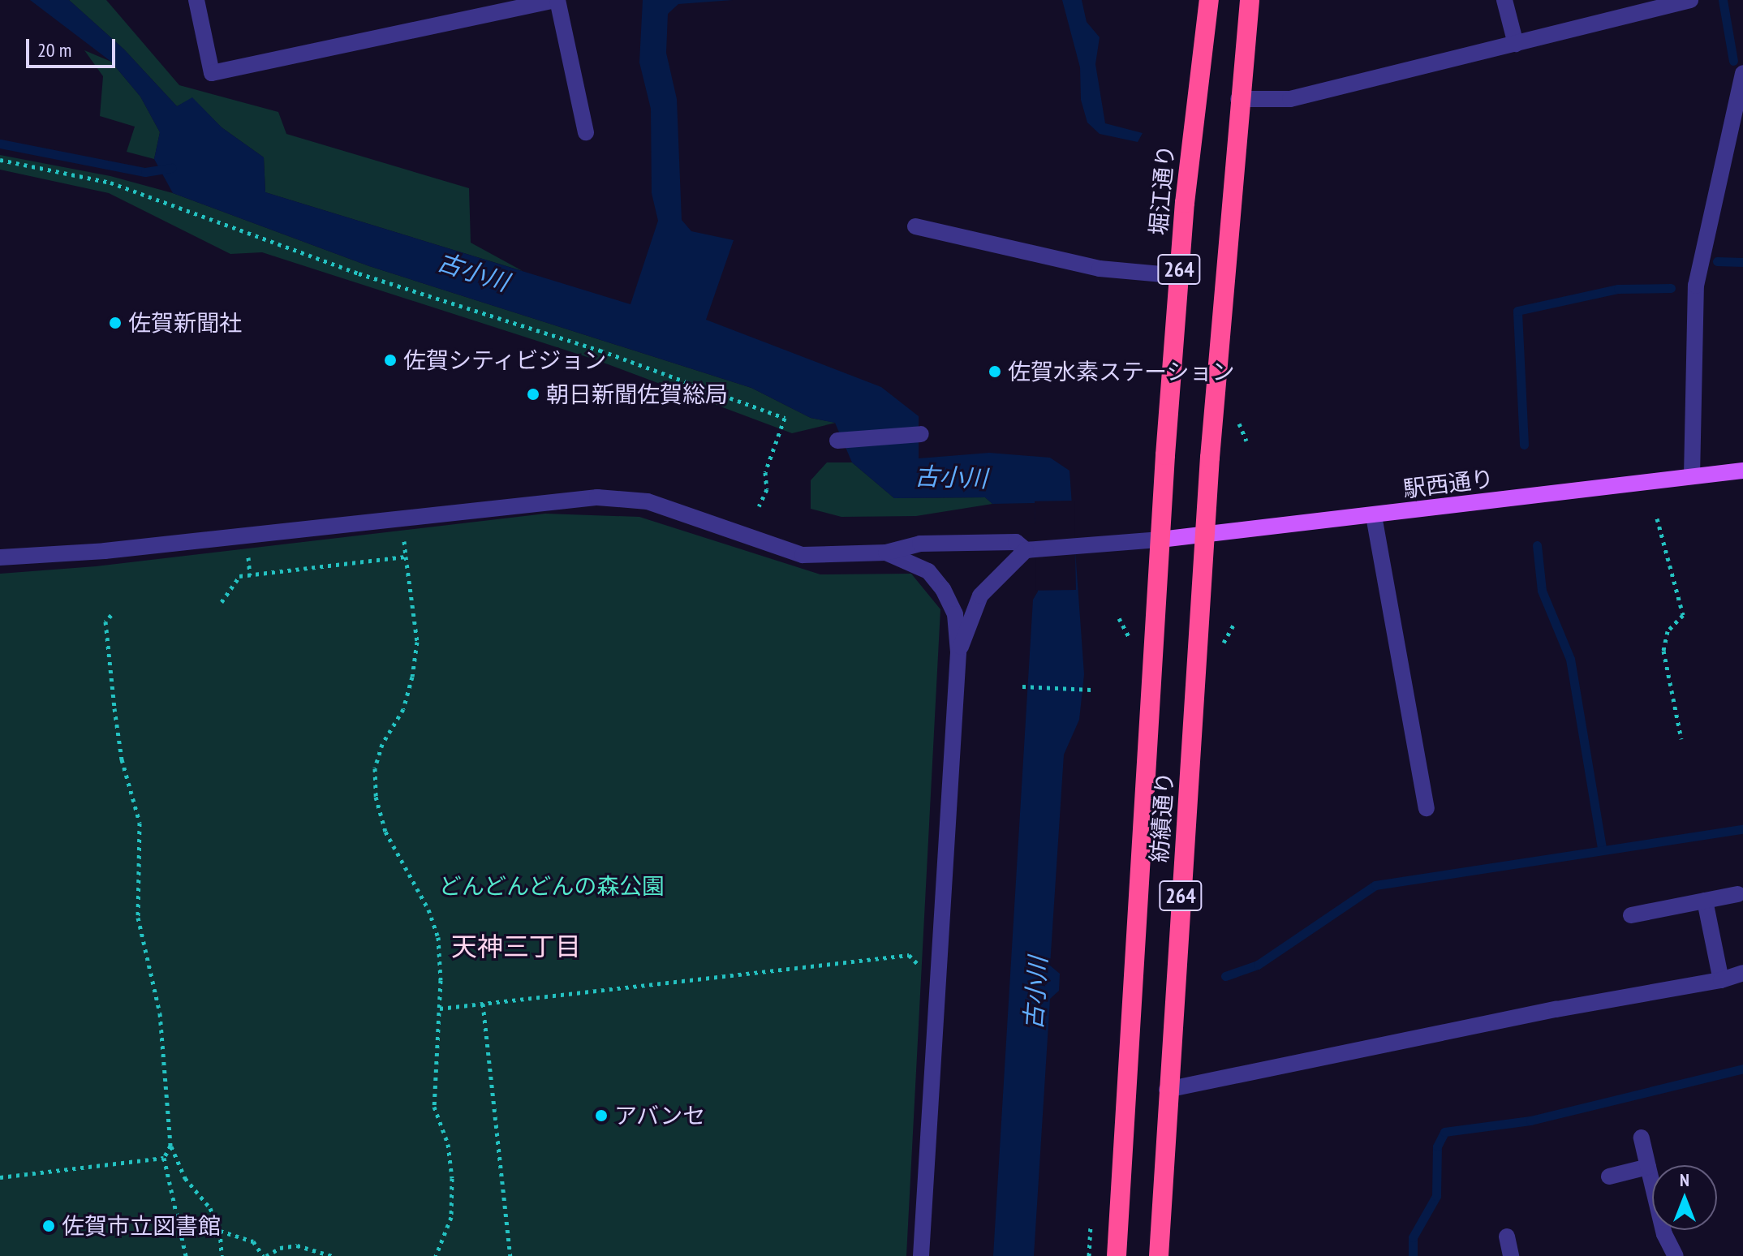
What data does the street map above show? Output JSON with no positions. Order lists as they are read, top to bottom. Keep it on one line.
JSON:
{"streets":{"highway":["堀江通り","264","紡績通り"],"main road":["駅西通り"]},"crossings":[["堀江通り","駅西通り"],["堀江通り","紡績通り"],["264","駅西通り"],["264","紡績通り"],["駅西通り","紡績通り"]],"districts":["天神三丁目"],"water":["古小川"],"parks":["どんどんどんの森公園"],"places":["佐賀新聞社","佐賀シティビジョン","佐賀水素ステーション","朝日新聞佐賀総局","アバンセ","佐賀市立図書館"],"scale_bar":"20 m","north":"top"}
